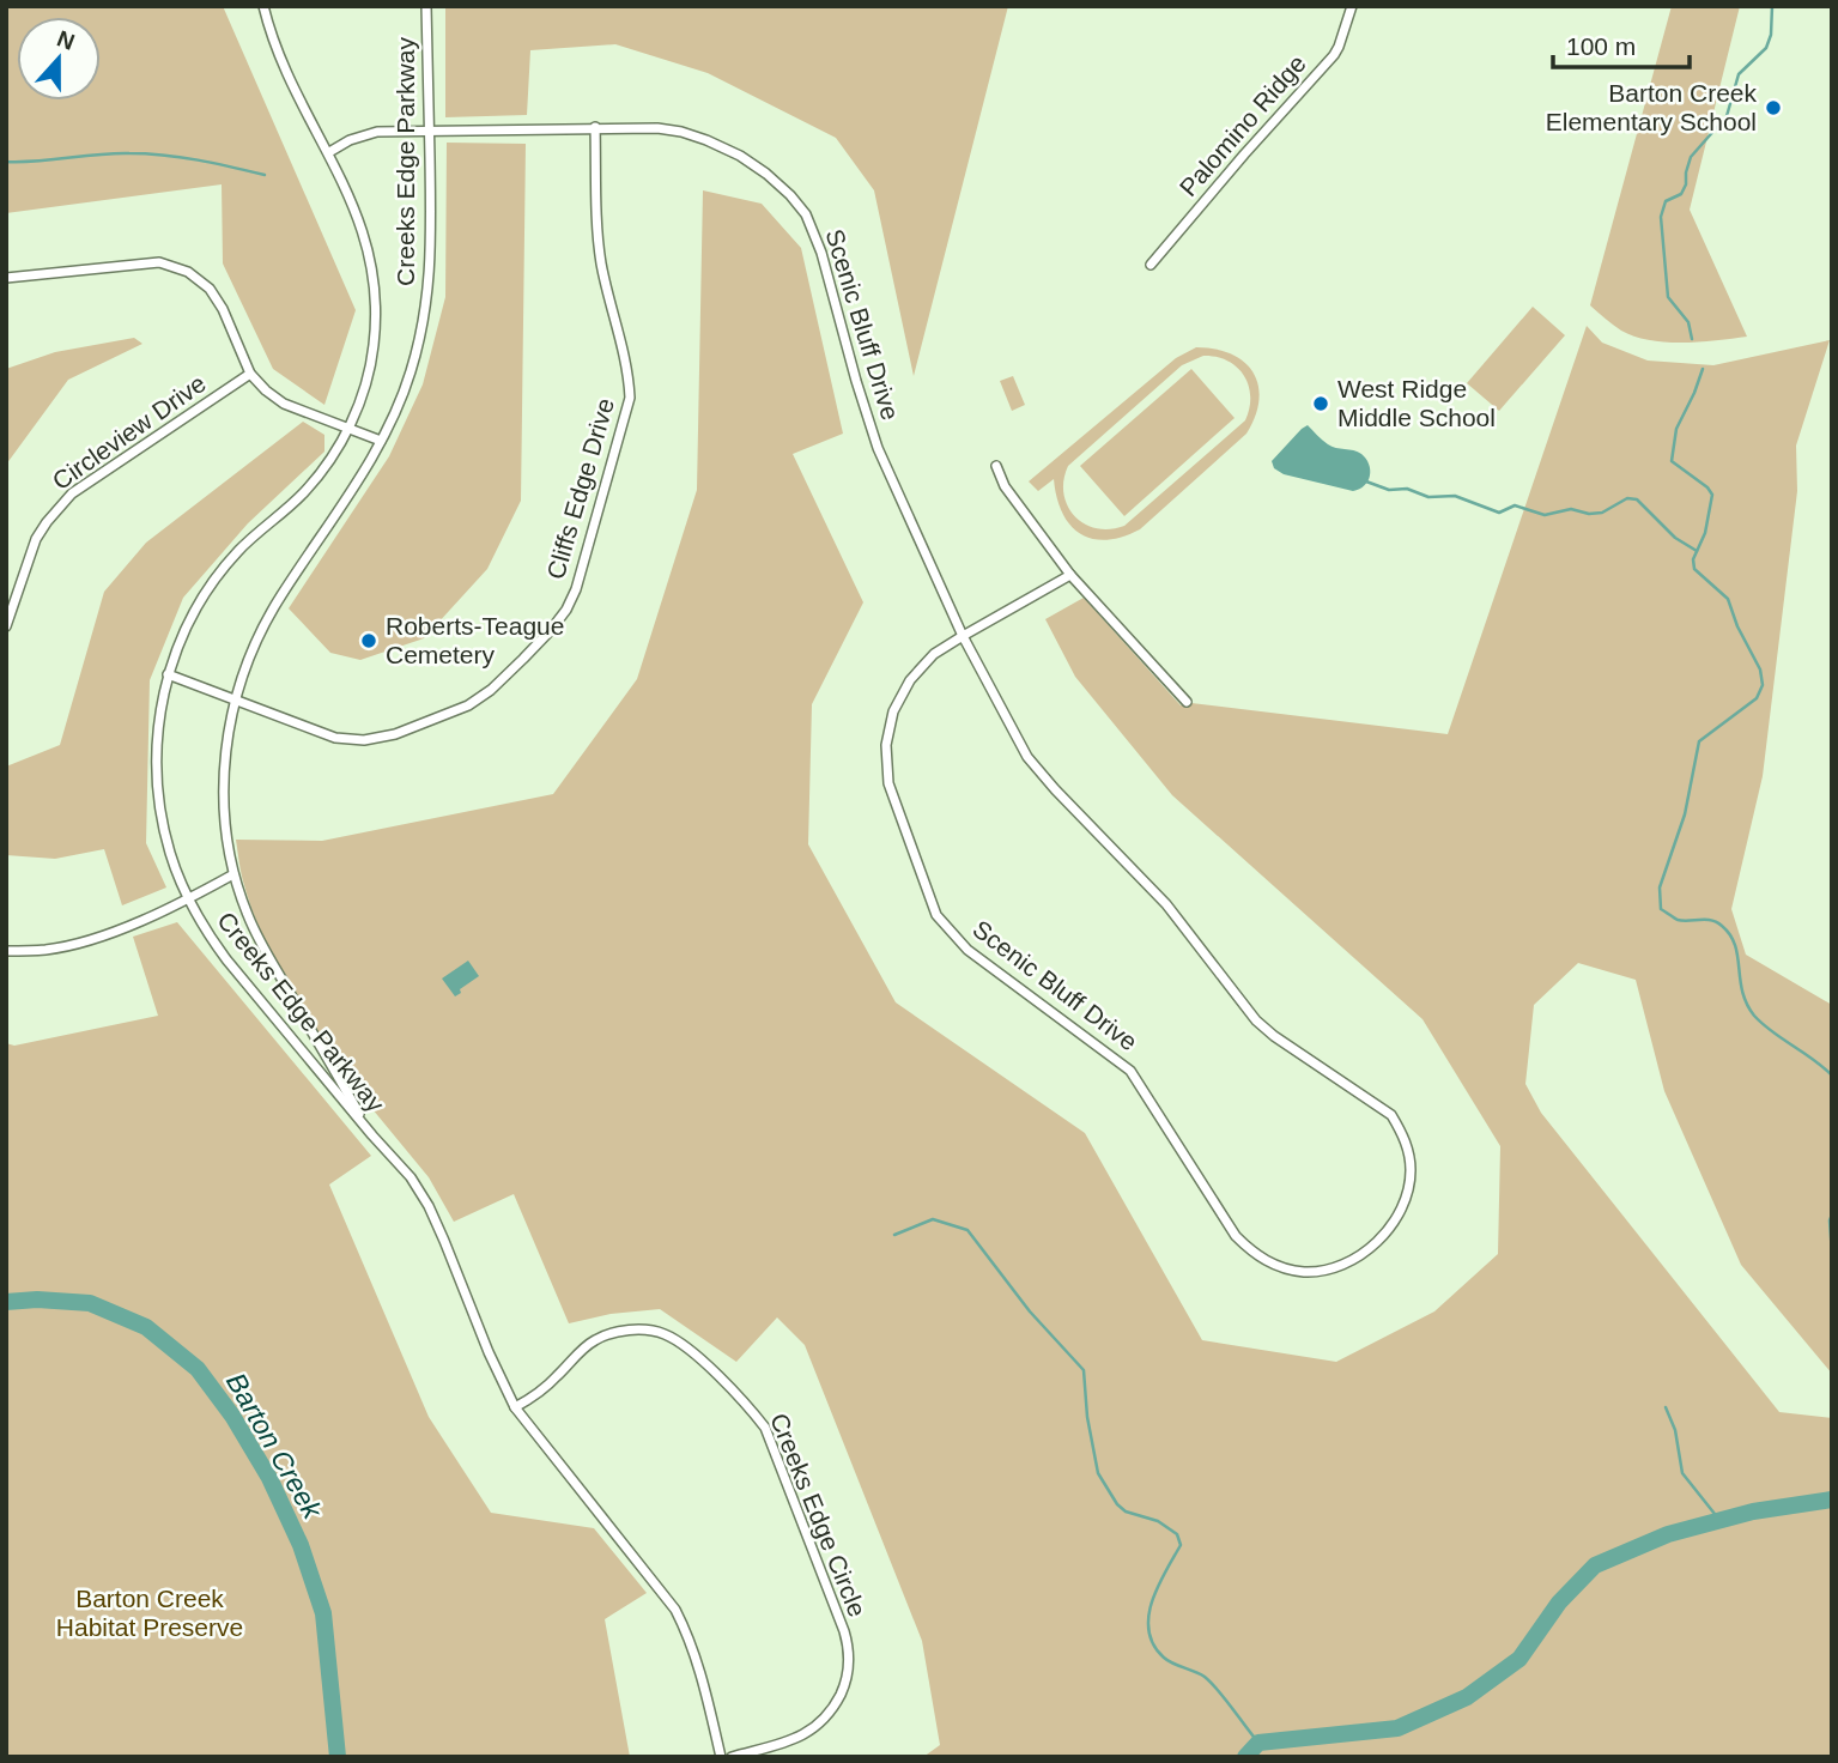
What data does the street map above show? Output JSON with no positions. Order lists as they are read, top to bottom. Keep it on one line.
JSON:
{"streets":{"street":["Palomino Ridge","Creeks Edge Parkway","Scenic Bluff Drive","Circleview Drive","Cliffs Edge Drive","Creeks Edge Circle"]},"crossings":[["Creeks Edge Parkway","Scenic Bluff Drive"],["Creeks Edge Parkway","Cliffs Edge Drive"],["Creeks Edge Parkway","Creeks Edge Circle"],["Scenic Bluff Drive","Cliffs Edge Drive"]],"water":["Barton Creek"],"parks":["Barton Creek Habitat Preserve"],"places":["Barton Creek Elementary School","West Ridge Middle School","Roberts-Teague Cemetery"],"scale_bar":"100 m","north":"top"}
